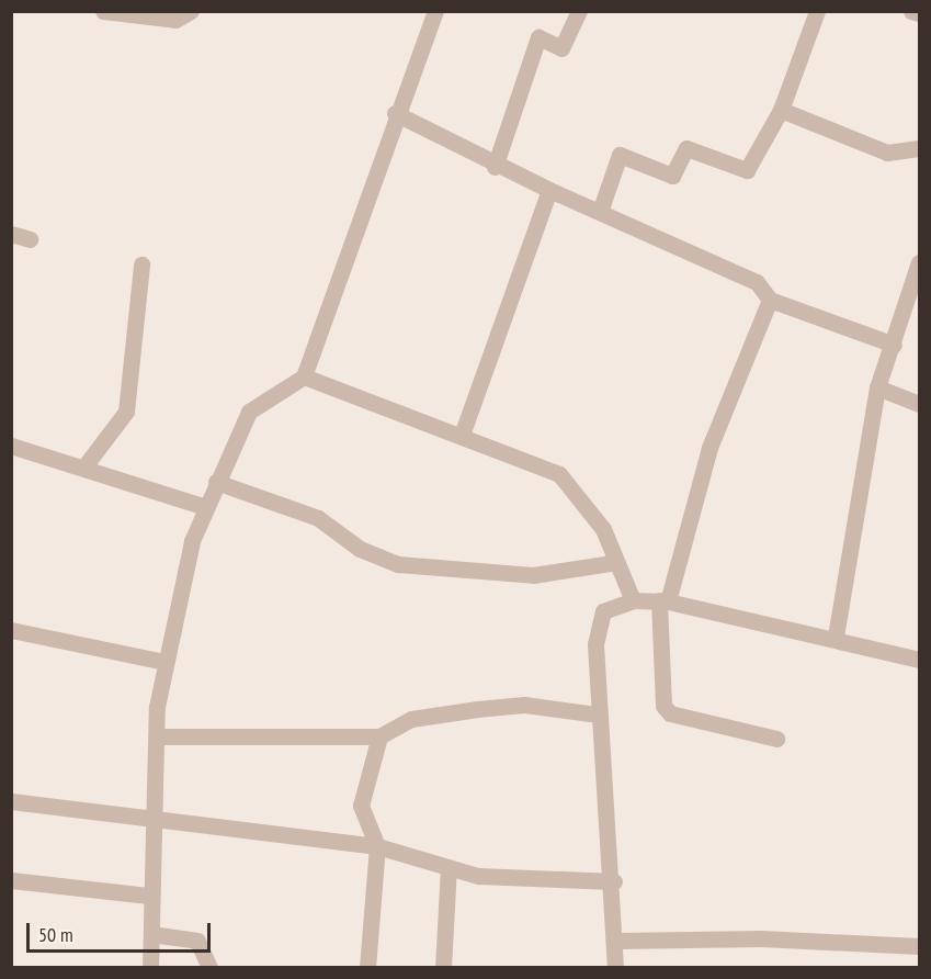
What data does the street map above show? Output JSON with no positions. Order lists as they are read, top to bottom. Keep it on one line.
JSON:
{"scale_bar":"50 m"}
